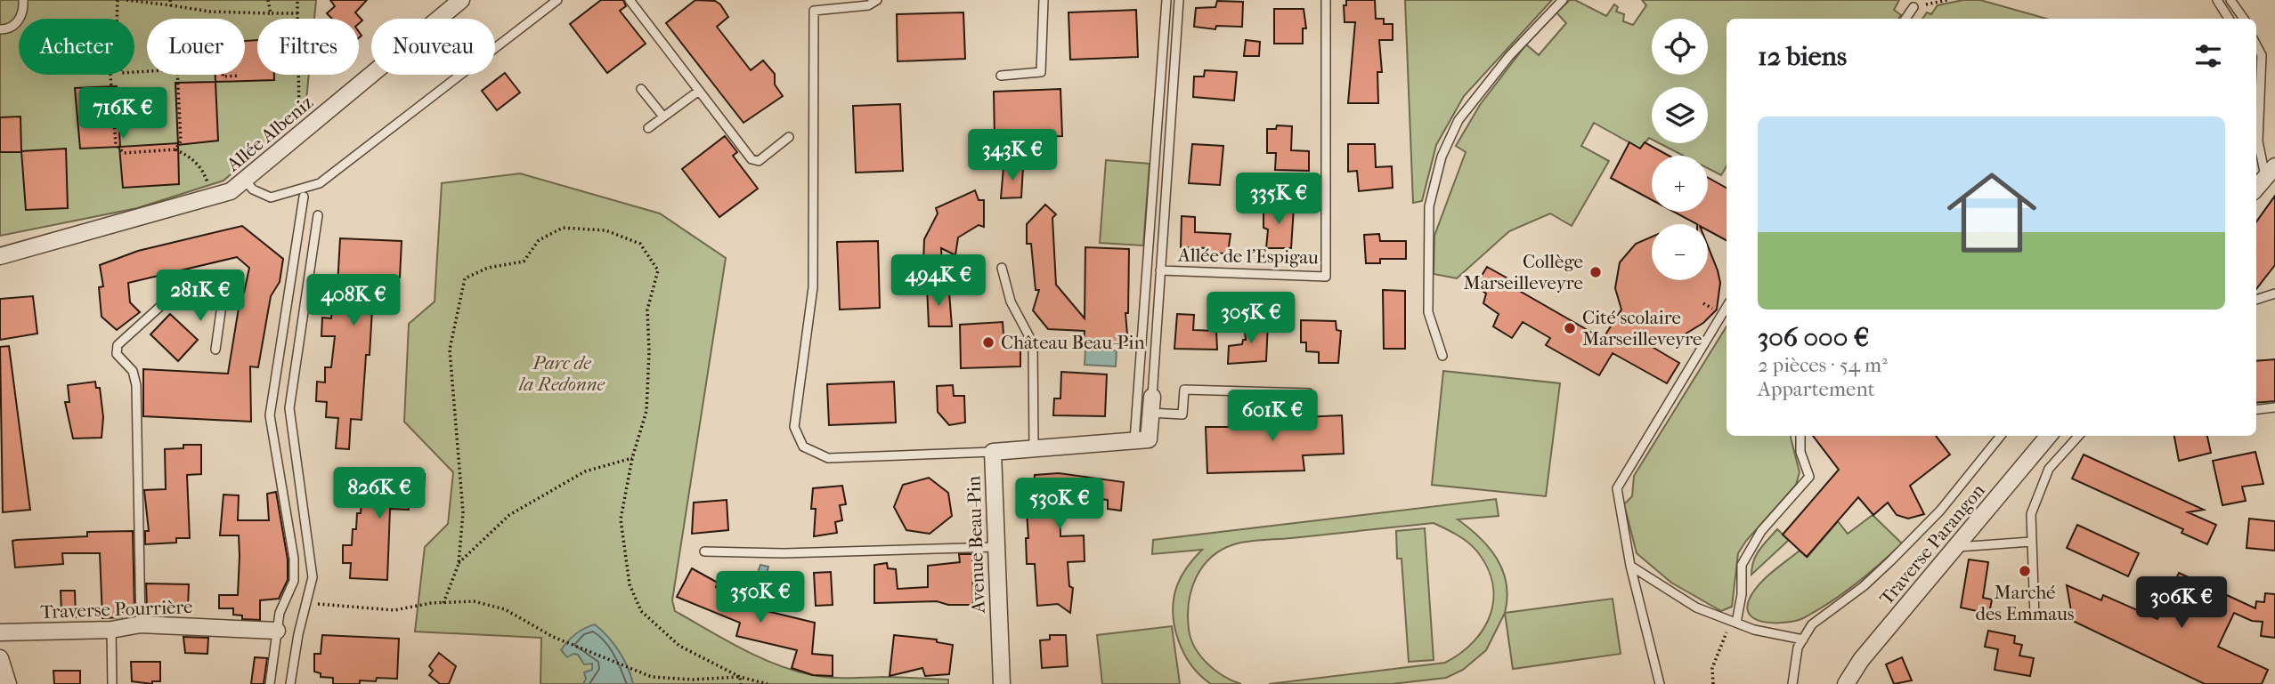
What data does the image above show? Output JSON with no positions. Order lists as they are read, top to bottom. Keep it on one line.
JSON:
{"streets":{"street":["Allée Albeniz","Avenue Beau-Pin","Traverse Parangon","Traverse Pourrière"],"lane":["Allée de l'Espigau"]},"parks":["Parc de la Redonne"],"places":["Collège Marseilleveyre","Cité scolaire Marseilleveyre","Château Beau-Pin","Marché des Emmaus"],"page":{"map_buttons":["+","−"],"chip":["Acheter","Louer","Filtres","Nouveau"],"heading":"12 biens","price":["716K €","343K €","335K €","494K €","281K €","408K €","305K €","601K €","826K €","530K €","350K €","306K €"],"list":[{"name":"306 000 €","note":"2 pièces · 54 m² · Appartement"}]}}
